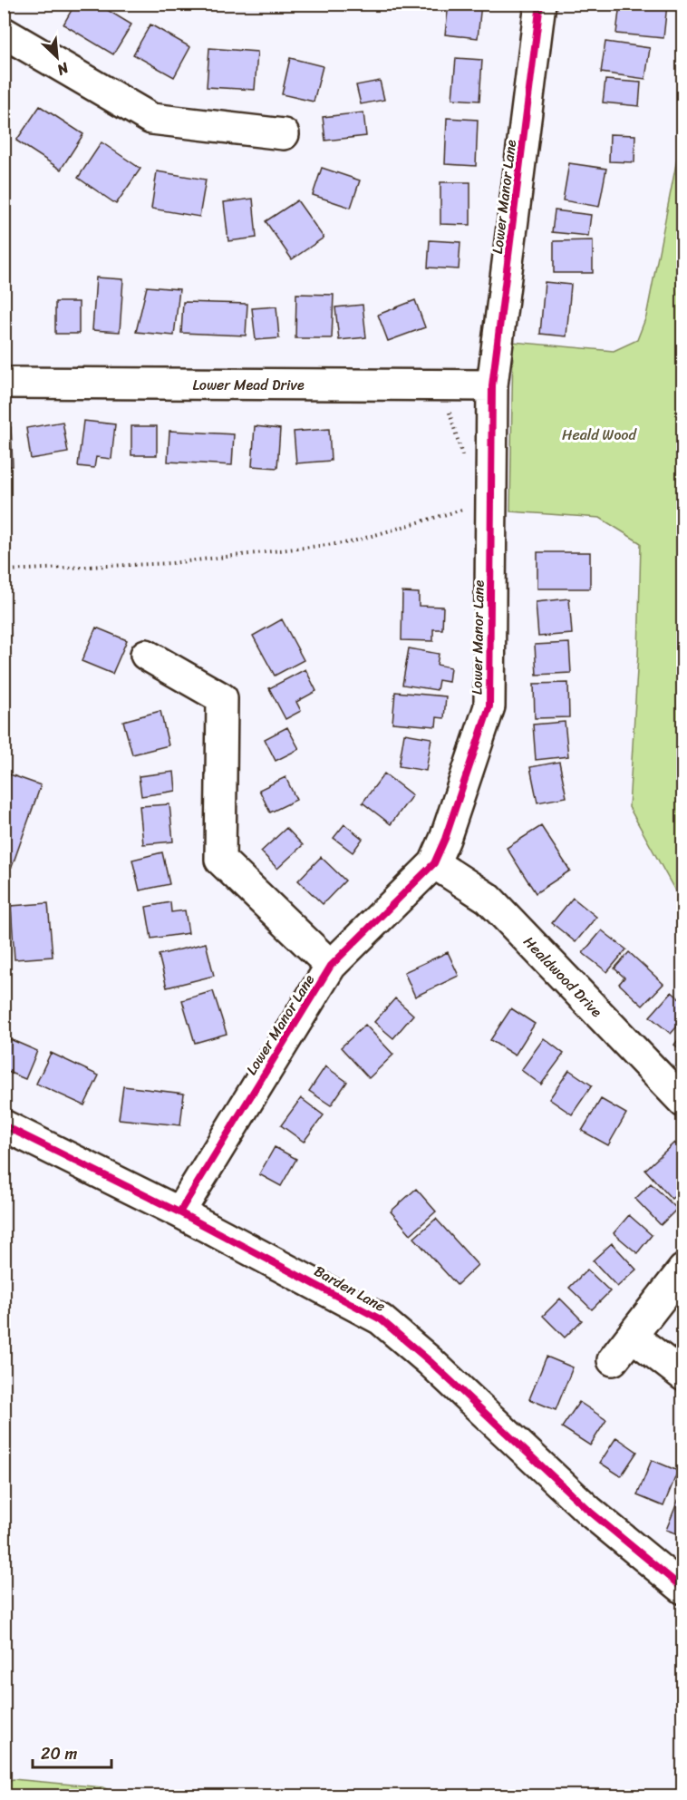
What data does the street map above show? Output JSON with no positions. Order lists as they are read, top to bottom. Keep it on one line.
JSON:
{"streets":{"street":["Lower Manor Lane","Lower Mead Drive","Healdwood Drive","Barden Lane"]},"crossings":[["Lower Manor Lane","Lower Mead Drive"],["Lower Manor Lane","Healdwood Drive"],["Lower Manor Lane","Barden Lane"]],"parks":["Heald Wood"],"scale_bar":"20 m","north":"bottom right"}
